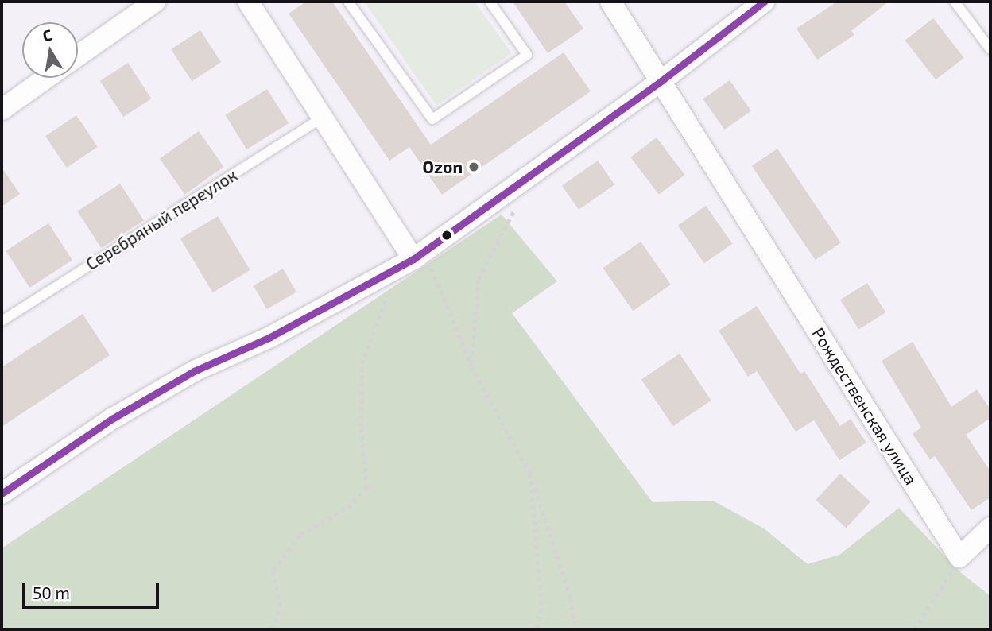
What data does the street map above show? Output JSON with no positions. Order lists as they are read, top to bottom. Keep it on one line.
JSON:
{"streets":{"street":["Рождественская улица"],"lane":["Серебряный переулок"]},"places":["Ozon"],"scale_bar":"50 m","north":"top"}
